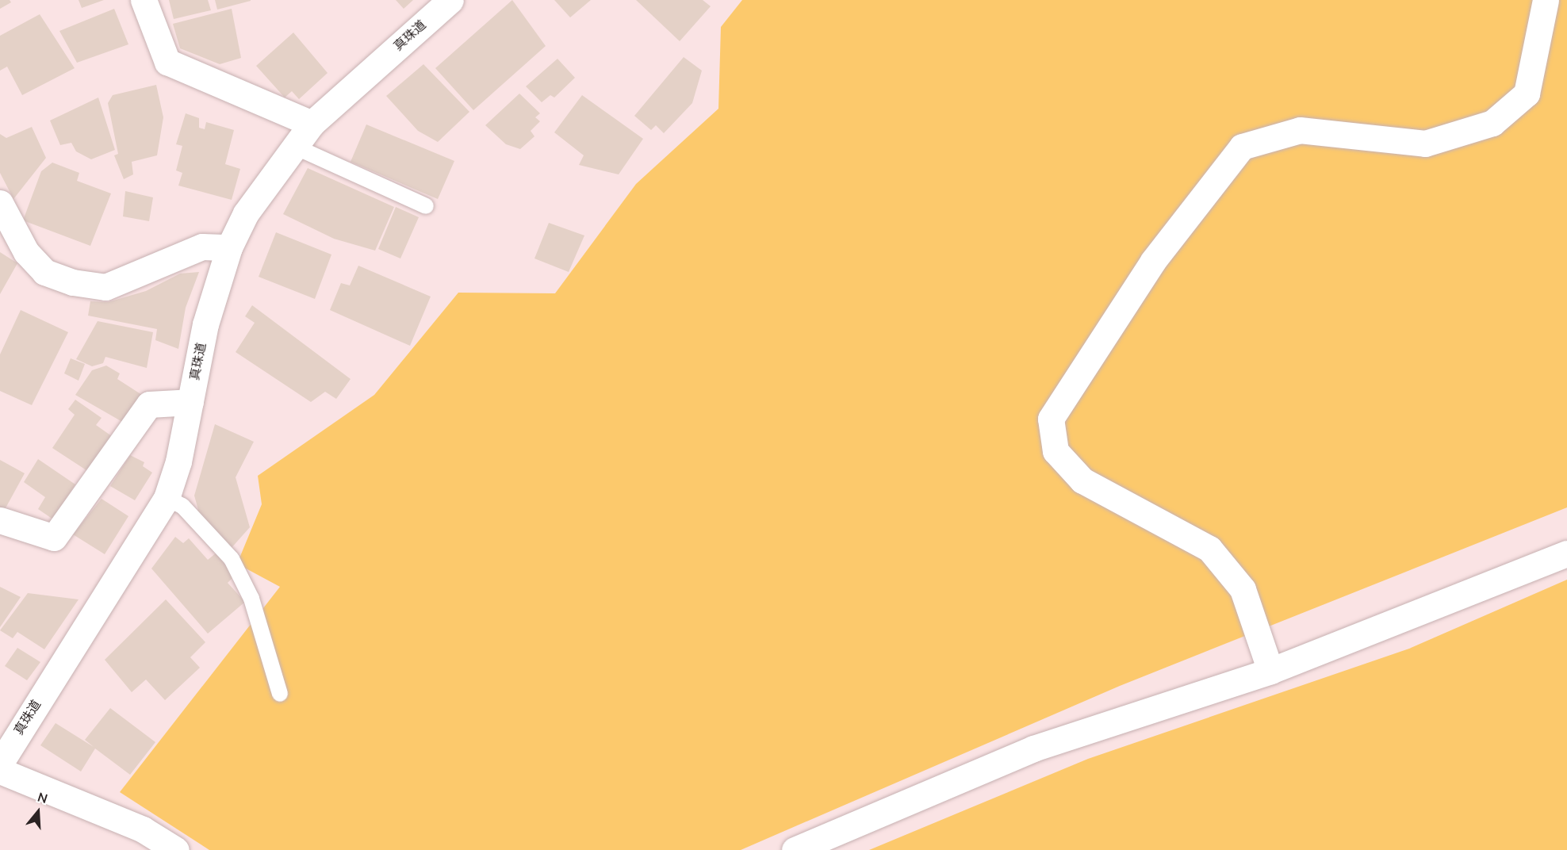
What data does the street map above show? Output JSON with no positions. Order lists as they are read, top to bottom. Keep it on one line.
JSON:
{"streets":{"street":["真珠道"]},"north":"top"}
